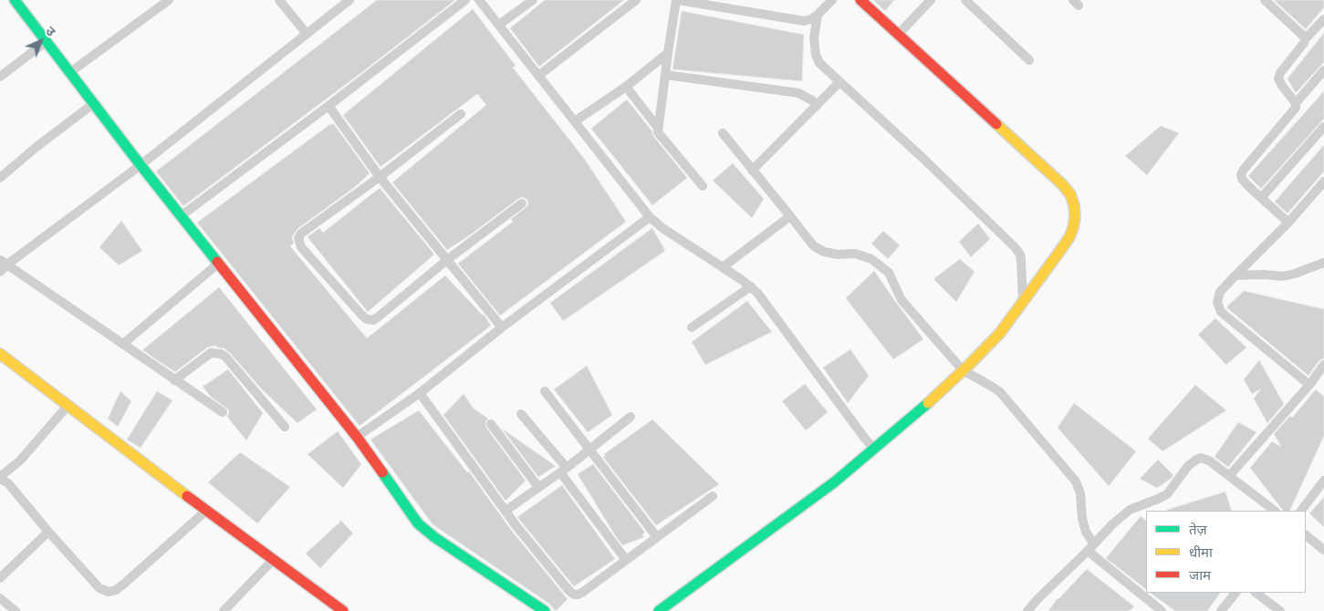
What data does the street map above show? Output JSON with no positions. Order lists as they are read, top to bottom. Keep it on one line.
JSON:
{"legend":["तेज़","धीमा","जाम"],"north":"top right"}
